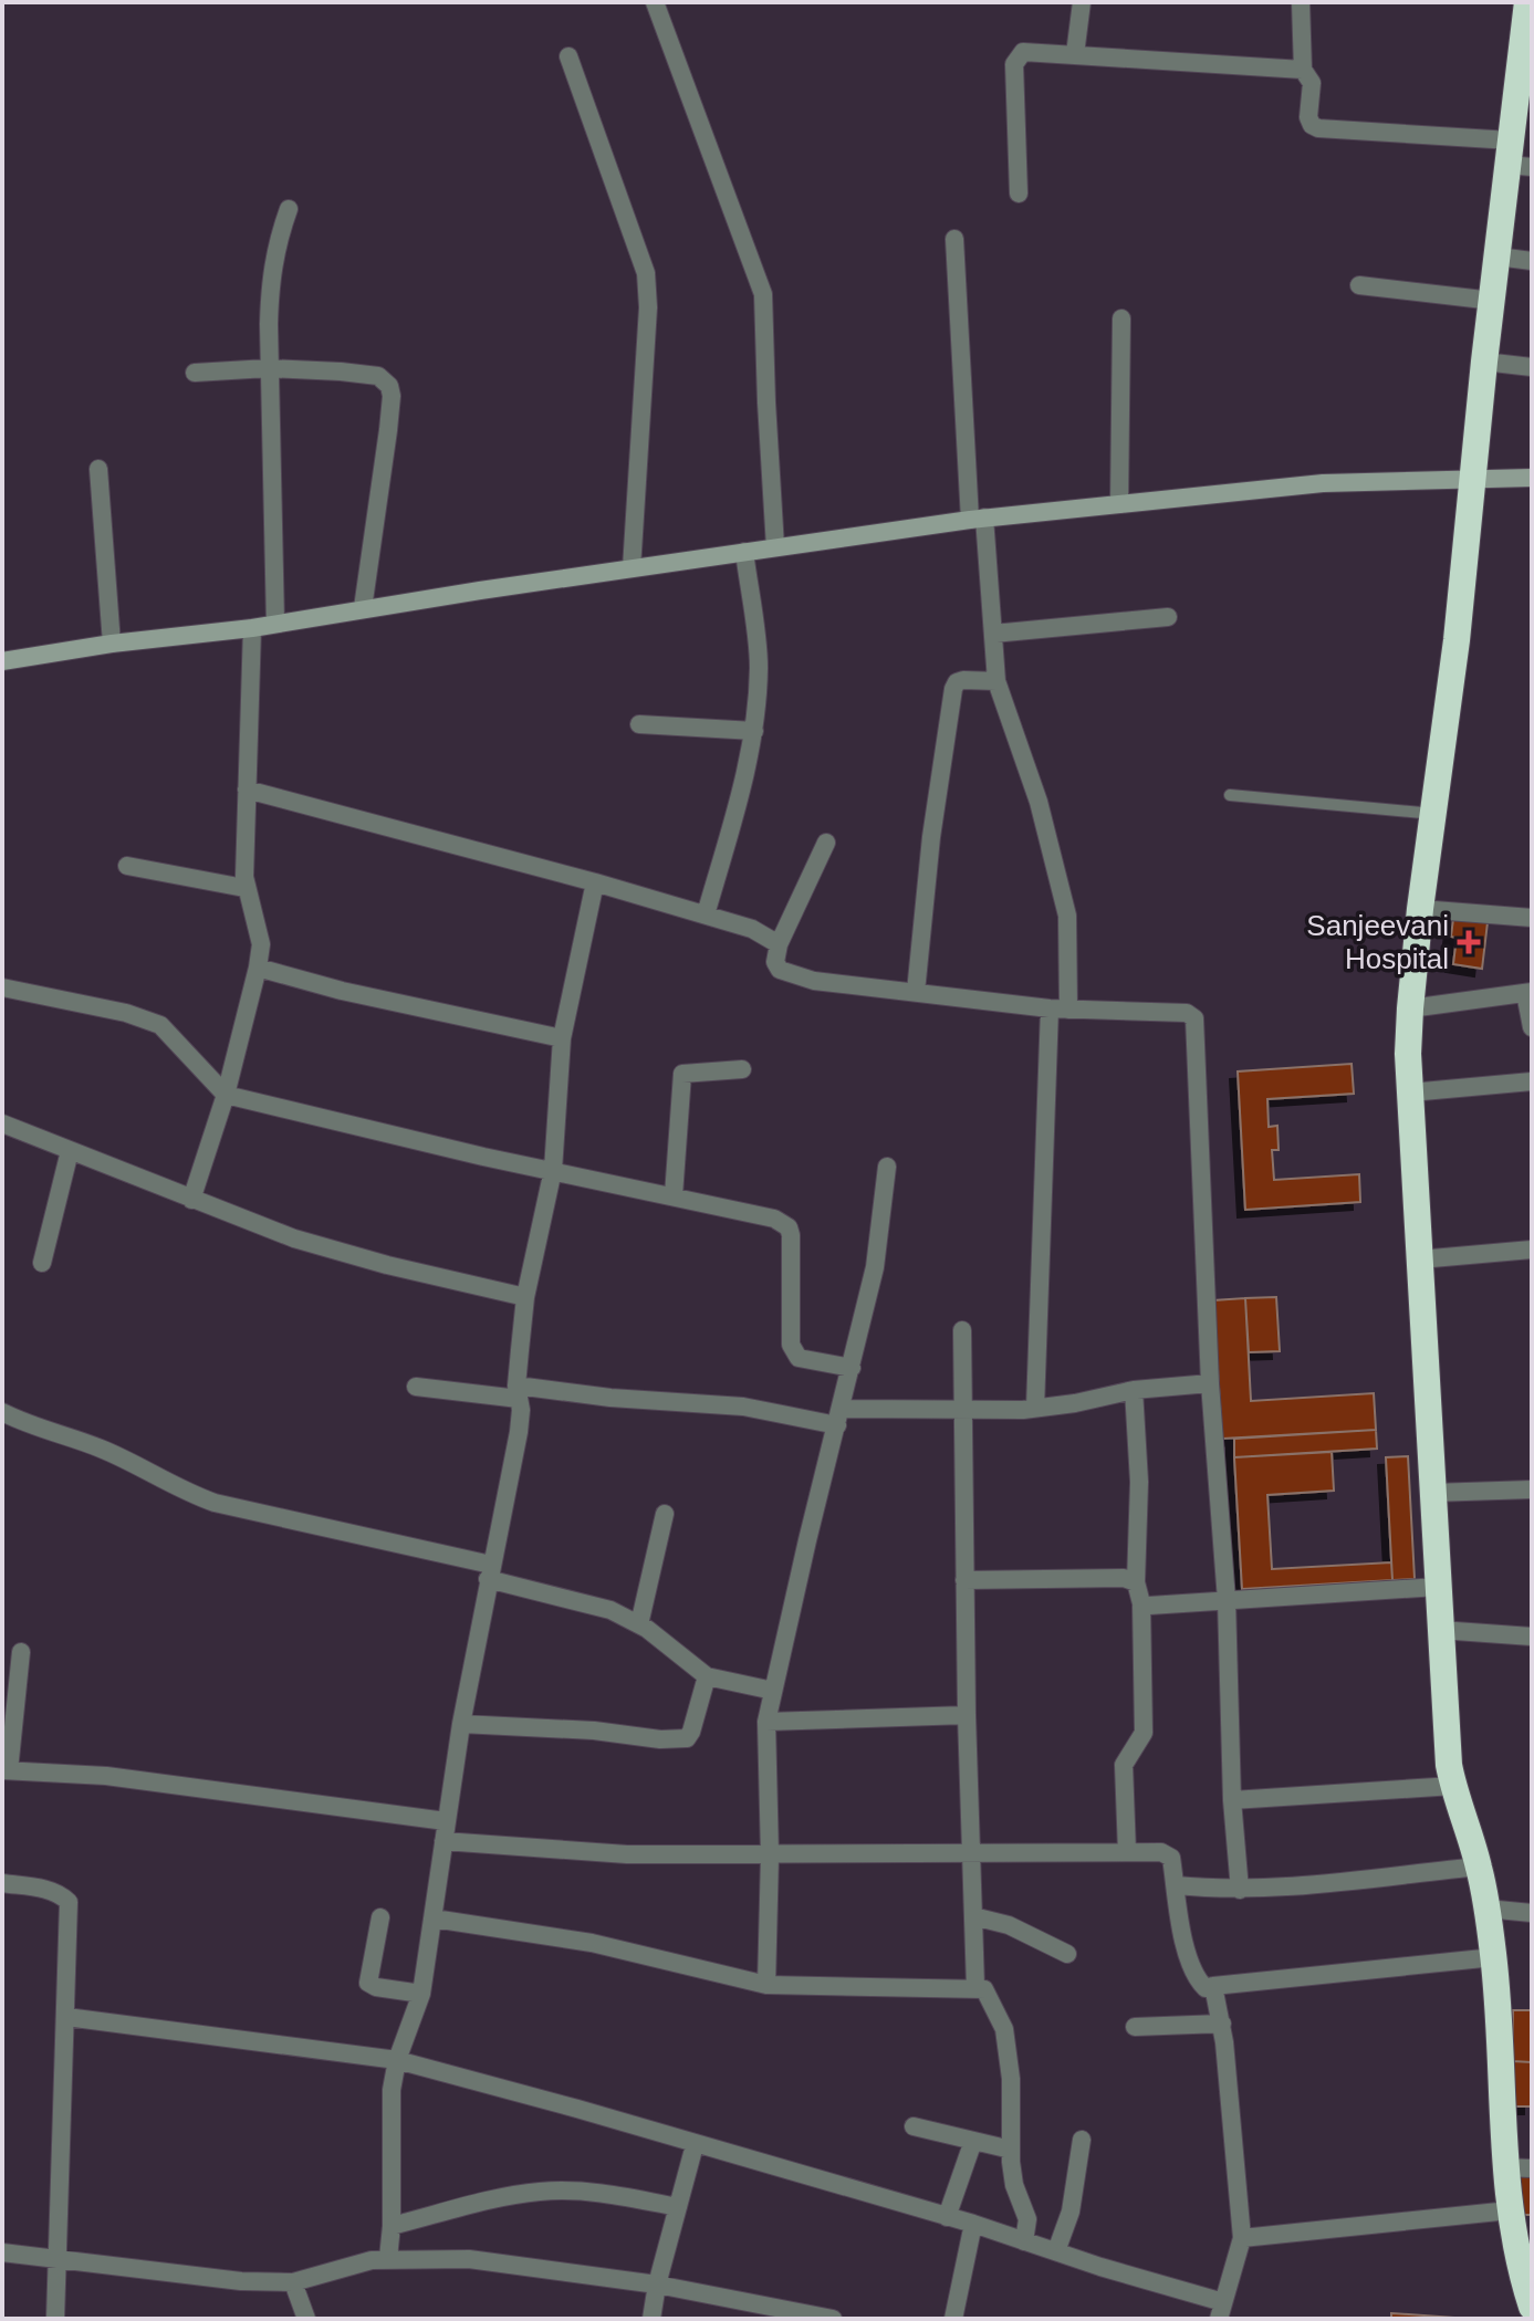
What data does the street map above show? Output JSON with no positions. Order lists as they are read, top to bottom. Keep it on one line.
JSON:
{"places":{"health":["Sanjeevani Hospital"]}}
